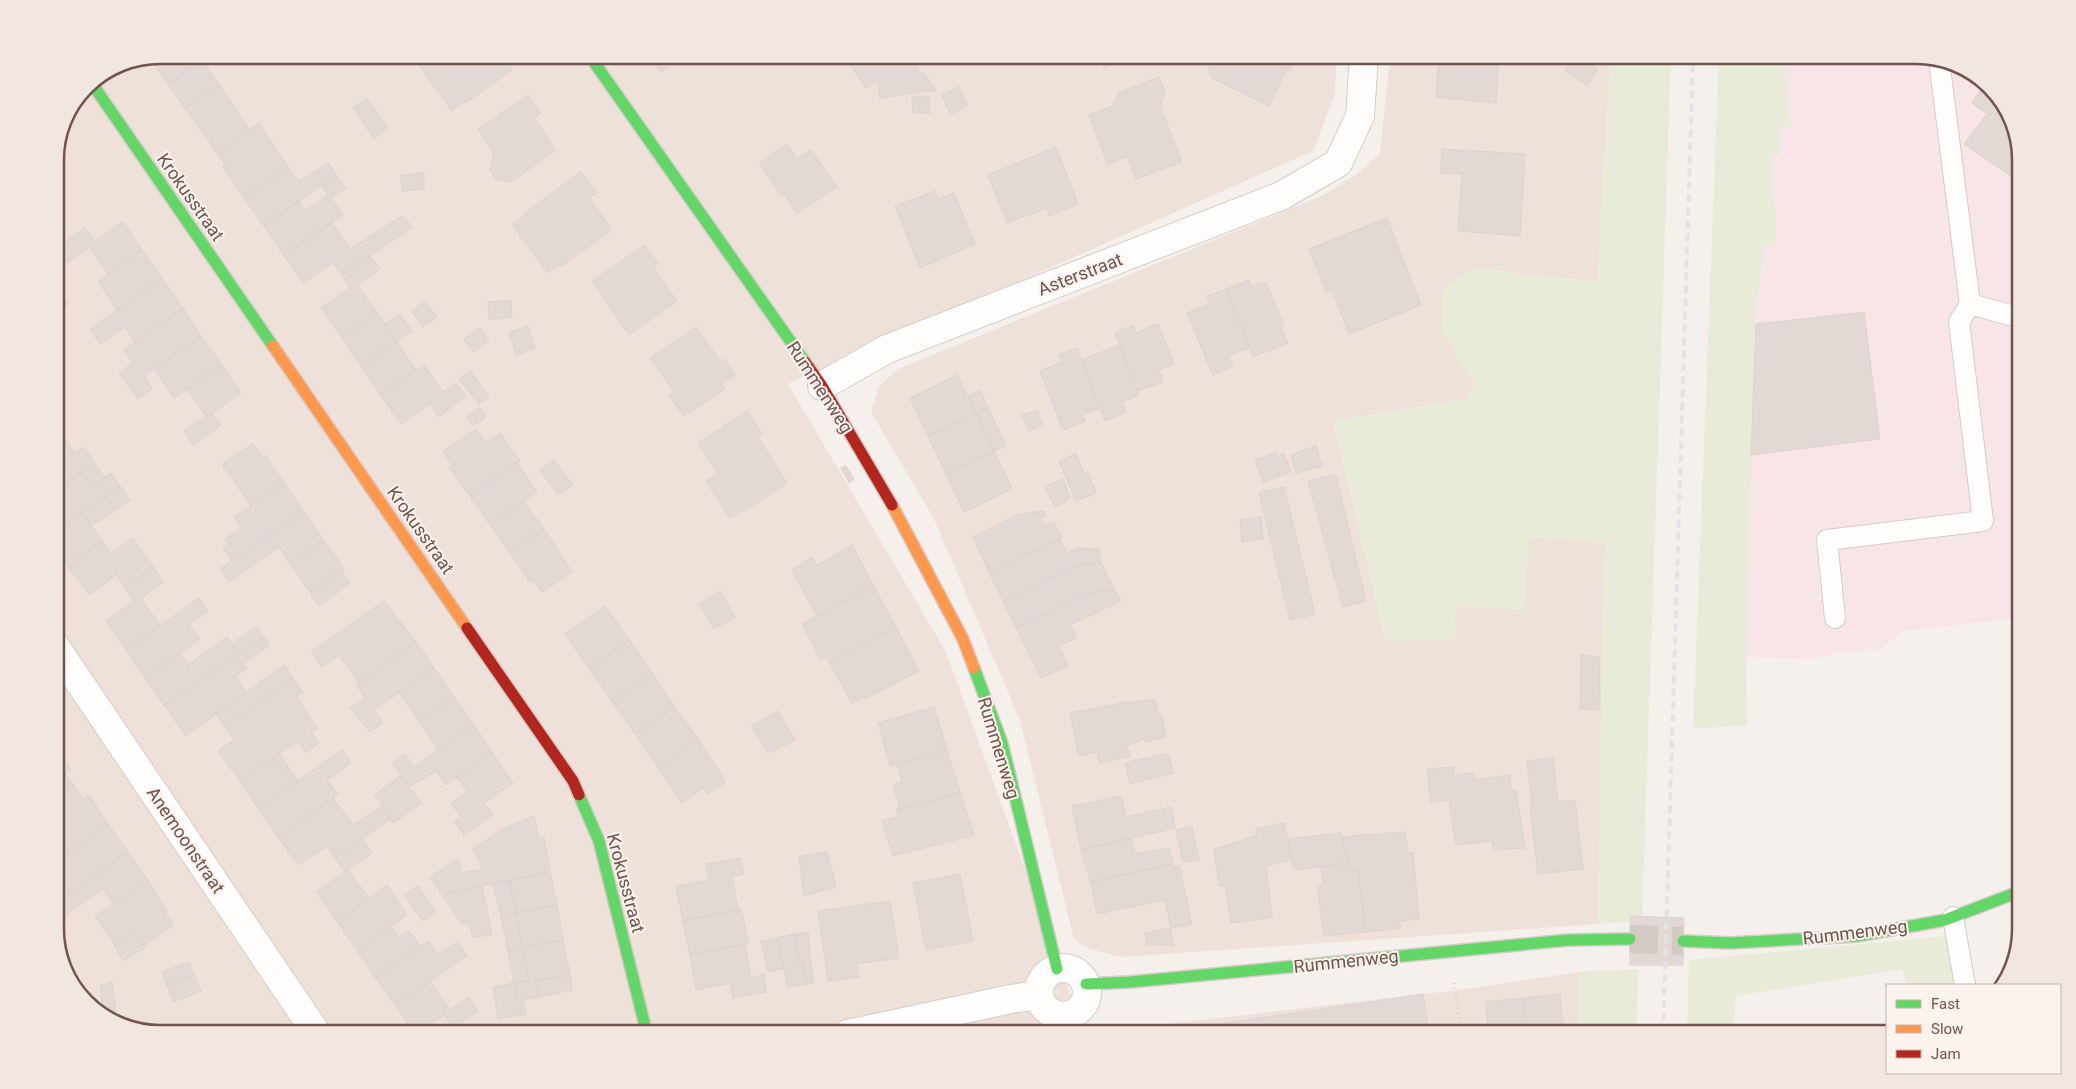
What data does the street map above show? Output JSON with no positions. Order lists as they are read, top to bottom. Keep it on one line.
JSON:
{"streets":{"street":["Krokusstraat","Asterstraat","Rummenweg","Anemoonstraat"]},"crossings":[["Asterstraat","Rummenweg"]],"legend":["Fast","Slow","Jam"]}
